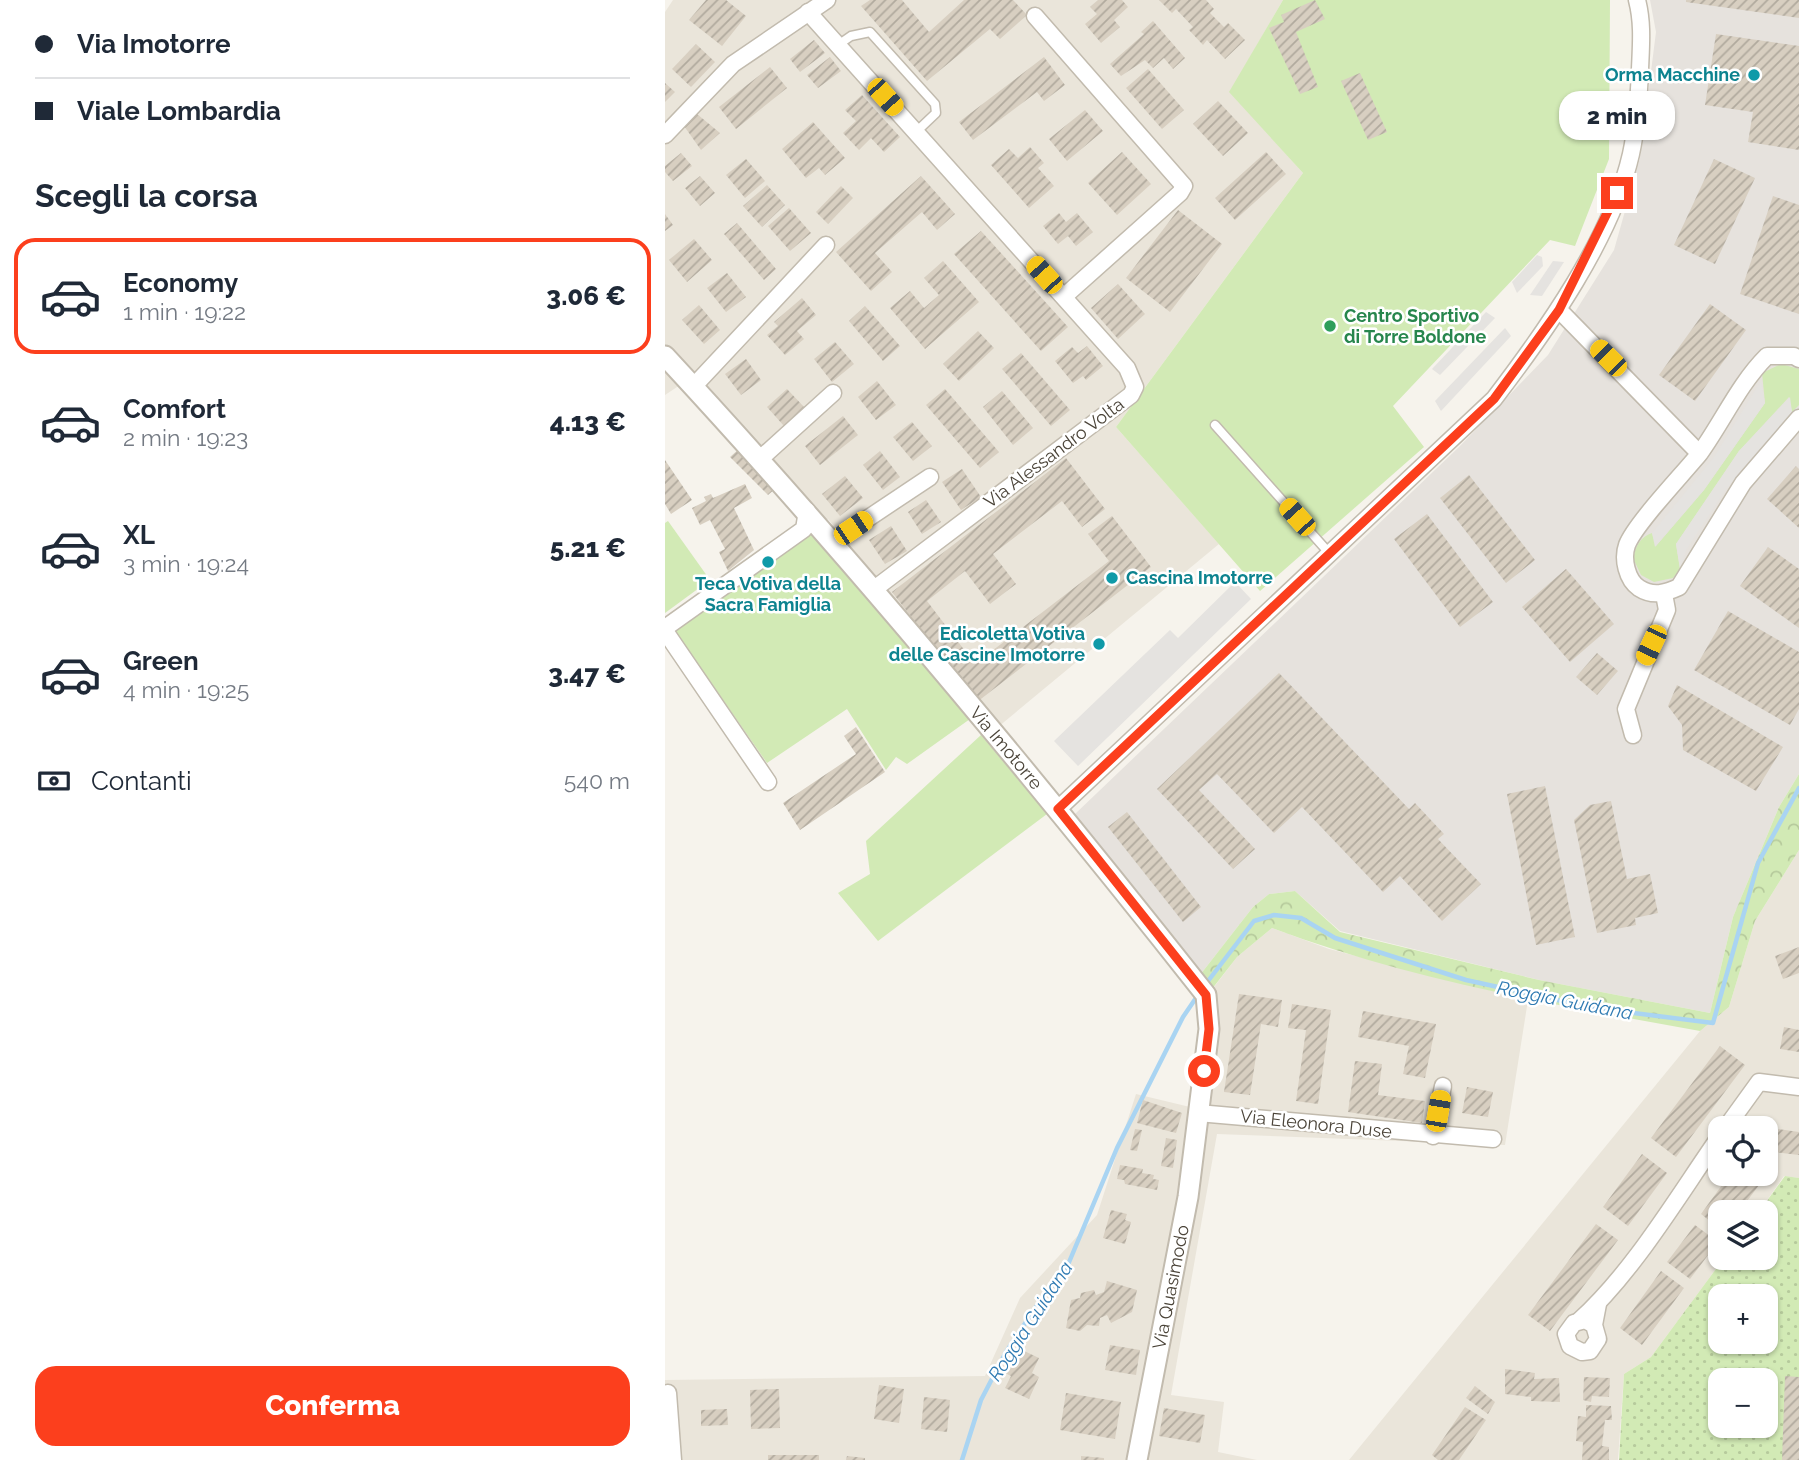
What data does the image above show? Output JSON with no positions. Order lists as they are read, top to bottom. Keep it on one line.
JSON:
{"streets":{"street":["Via Alessandro Volta","Via Imotorre","Via Eleonora Duse","Via Quasimodo"]},"crossings":[["Via Alessandro Volta","Via Imotorre"],["Via Imotorre","Via Eleonora Duse"],["Via Imotorre","Via Quasimodo"],["Via Eleonora Duse","Via Quasimodo"]],"water":["Roggia Guidana"],"places":["Orma Macchine","Centro Sportivo di Torre Boldone","Teca Votiva della Sacra Famiglia","Cascina Imotorre","Edicoletta Votiva delle Cascine Imotorre"],"page":{"banner":["Via Imotorre","Viale Lombardia"],"bubble":"2 min","heading":"Scegli la corsa","list":[{"name":"Economy","note":"1 min · 19:22","value":"3.06 €"},{"name":"Comfort","note":"2 min · 19:23","value":"4.13 €"},{"name":"XL","note":"3 min · 19:24","value":"5.21 €"},{"name":"Green","note":"4 min · 19:25","value":"3.47 €"}],"pay":["Contanti","540 m"],"map_buttons":["+","−"],"buttons":"Conferma"}}
